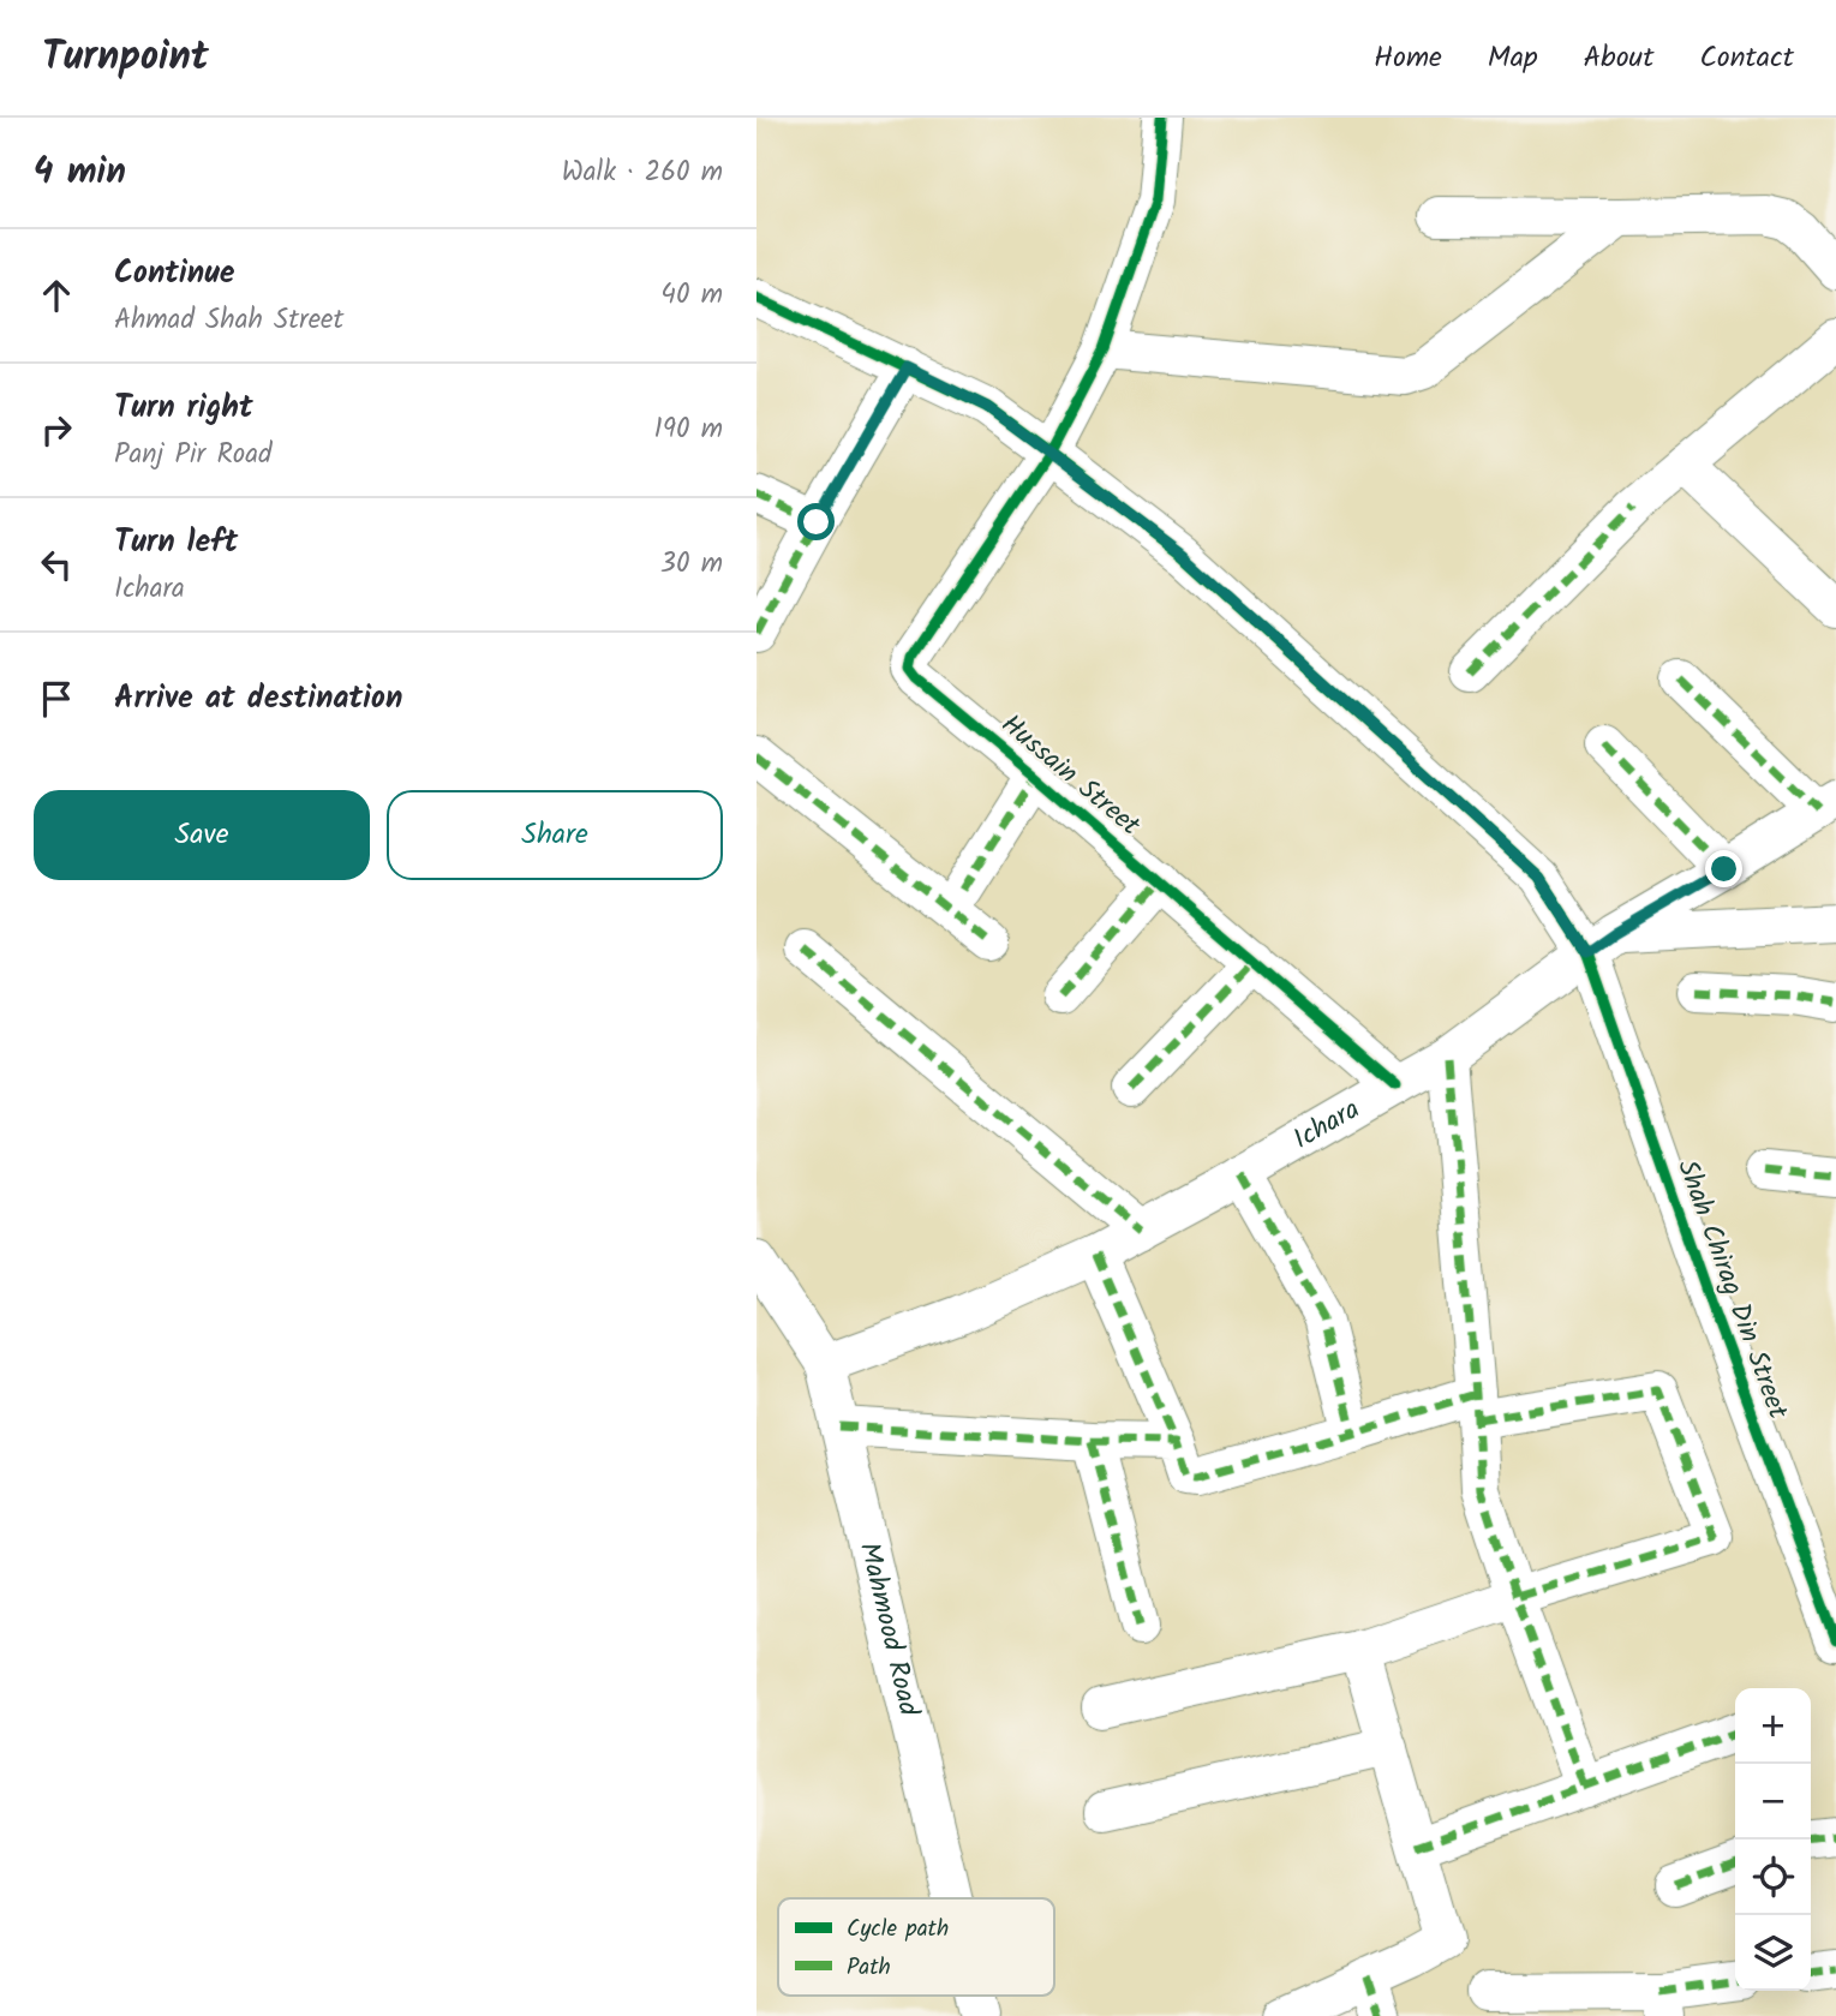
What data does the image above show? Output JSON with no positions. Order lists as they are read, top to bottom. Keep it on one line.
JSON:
{"streets":{"street":["Hussain Street","Ichara","Shah Chirag Din Street","Mahmood Road"]},"crossings":[["Hussain Street","Ichara"],["Hussain Street","Shah Chirag Din Street"],["Ichara","Shah Chirag Din Street"],["Ichara","Mahmood Road"]],"legend":["Cycle path","Path"],"page":{"header":"Turnpoint","nav":["Home","Map","About","Contact"],"heading":["4 min","Walk · 260 m"],"list":[["Continue","Ahmad Shah Street","40 m"],["Turn right","Panj Pir Road","190 m"],["Turn left","Ichara","30 m"],"Arrive at destination"],"buttons":["Save","Share"],"map_buttons":["+","−"]}}
